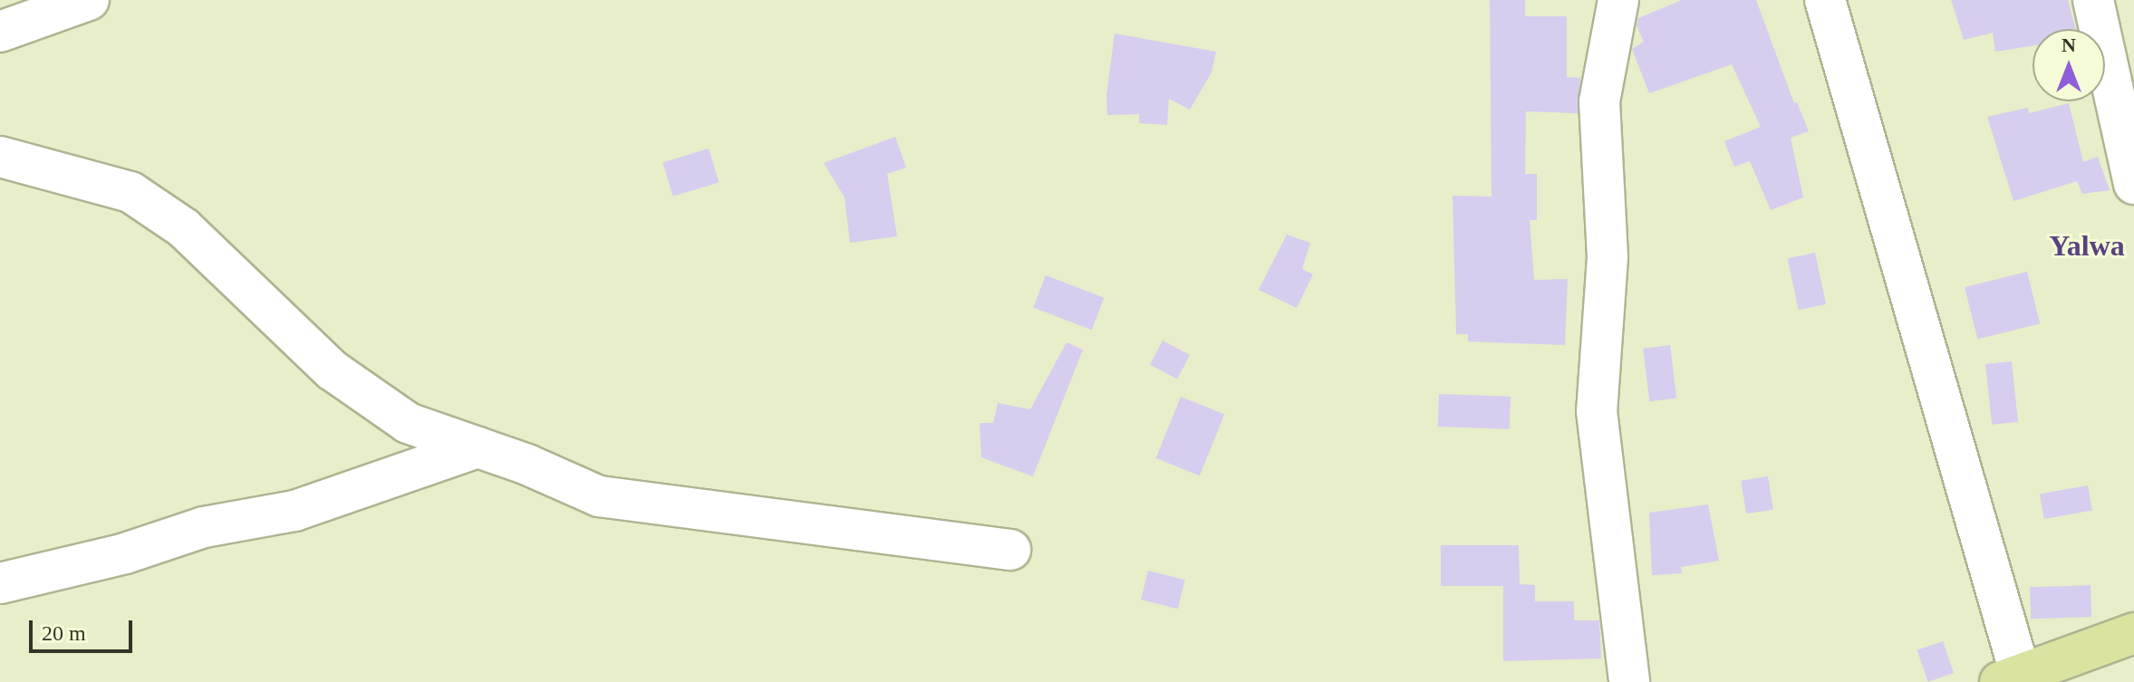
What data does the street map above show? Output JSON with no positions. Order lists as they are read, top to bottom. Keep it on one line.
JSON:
{"districts":["Yalwa"],"scale_bar":"20 m","north":"top"}
